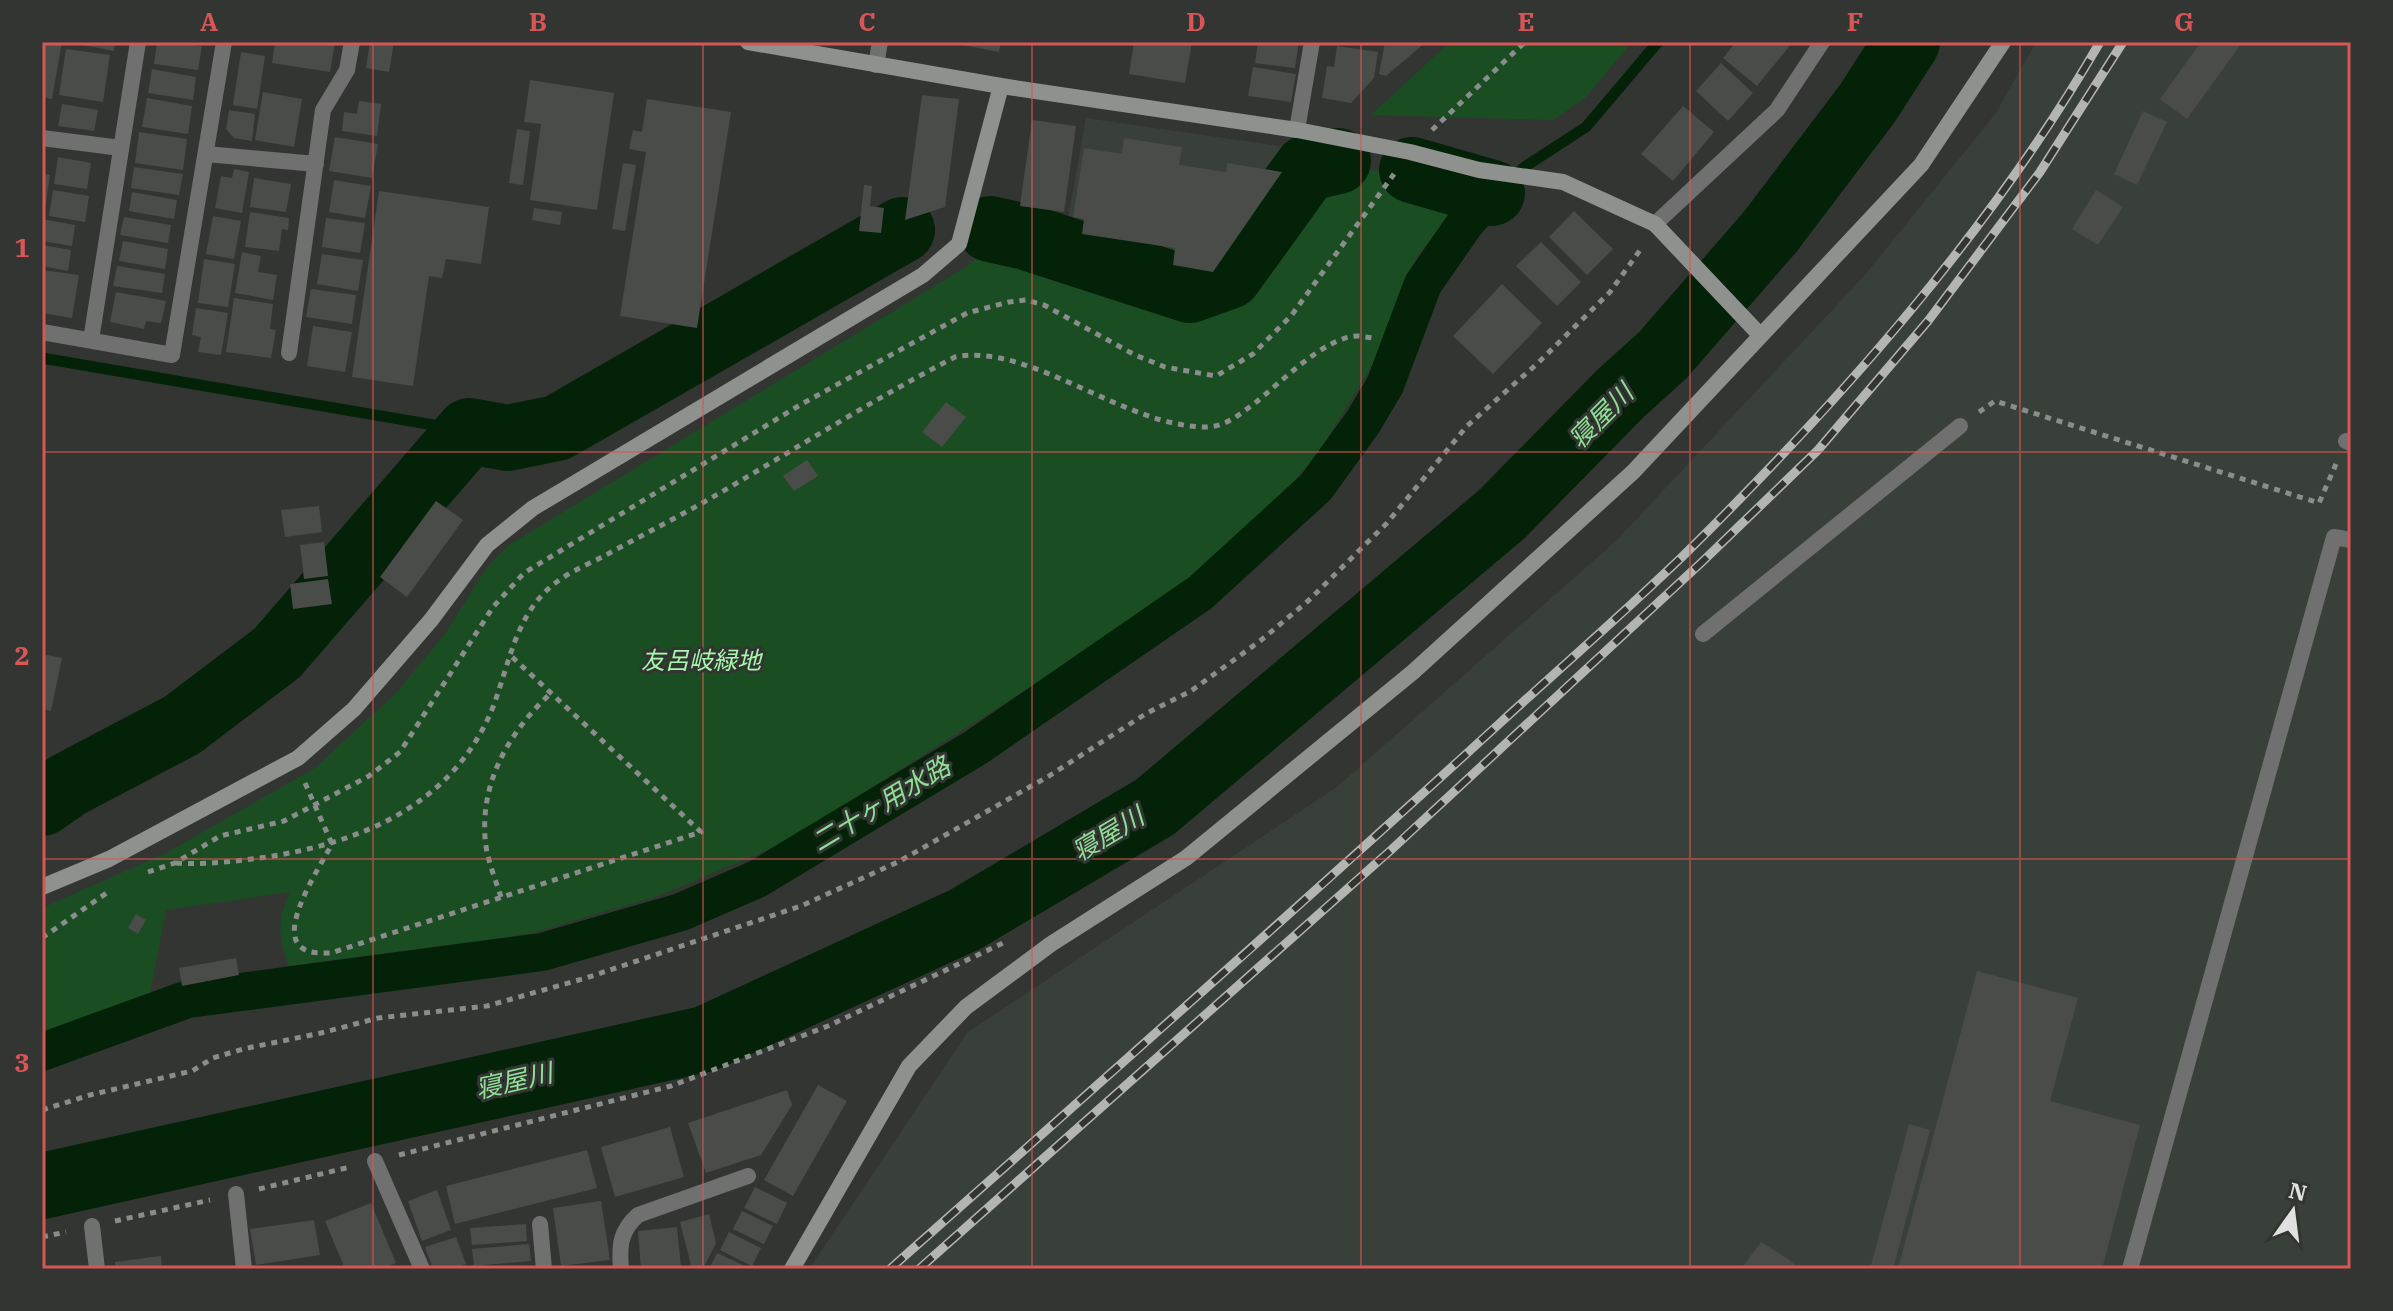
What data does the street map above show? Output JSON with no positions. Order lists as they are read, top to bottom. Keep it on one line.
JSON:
{"water":["寝屋川","二十ヶ用水路"],"parks":["友呂岐緑地"],"north":"top","grid":{"columns":["A","B","C","D","E","F","G"],"rows":["1","2","3"]}}
